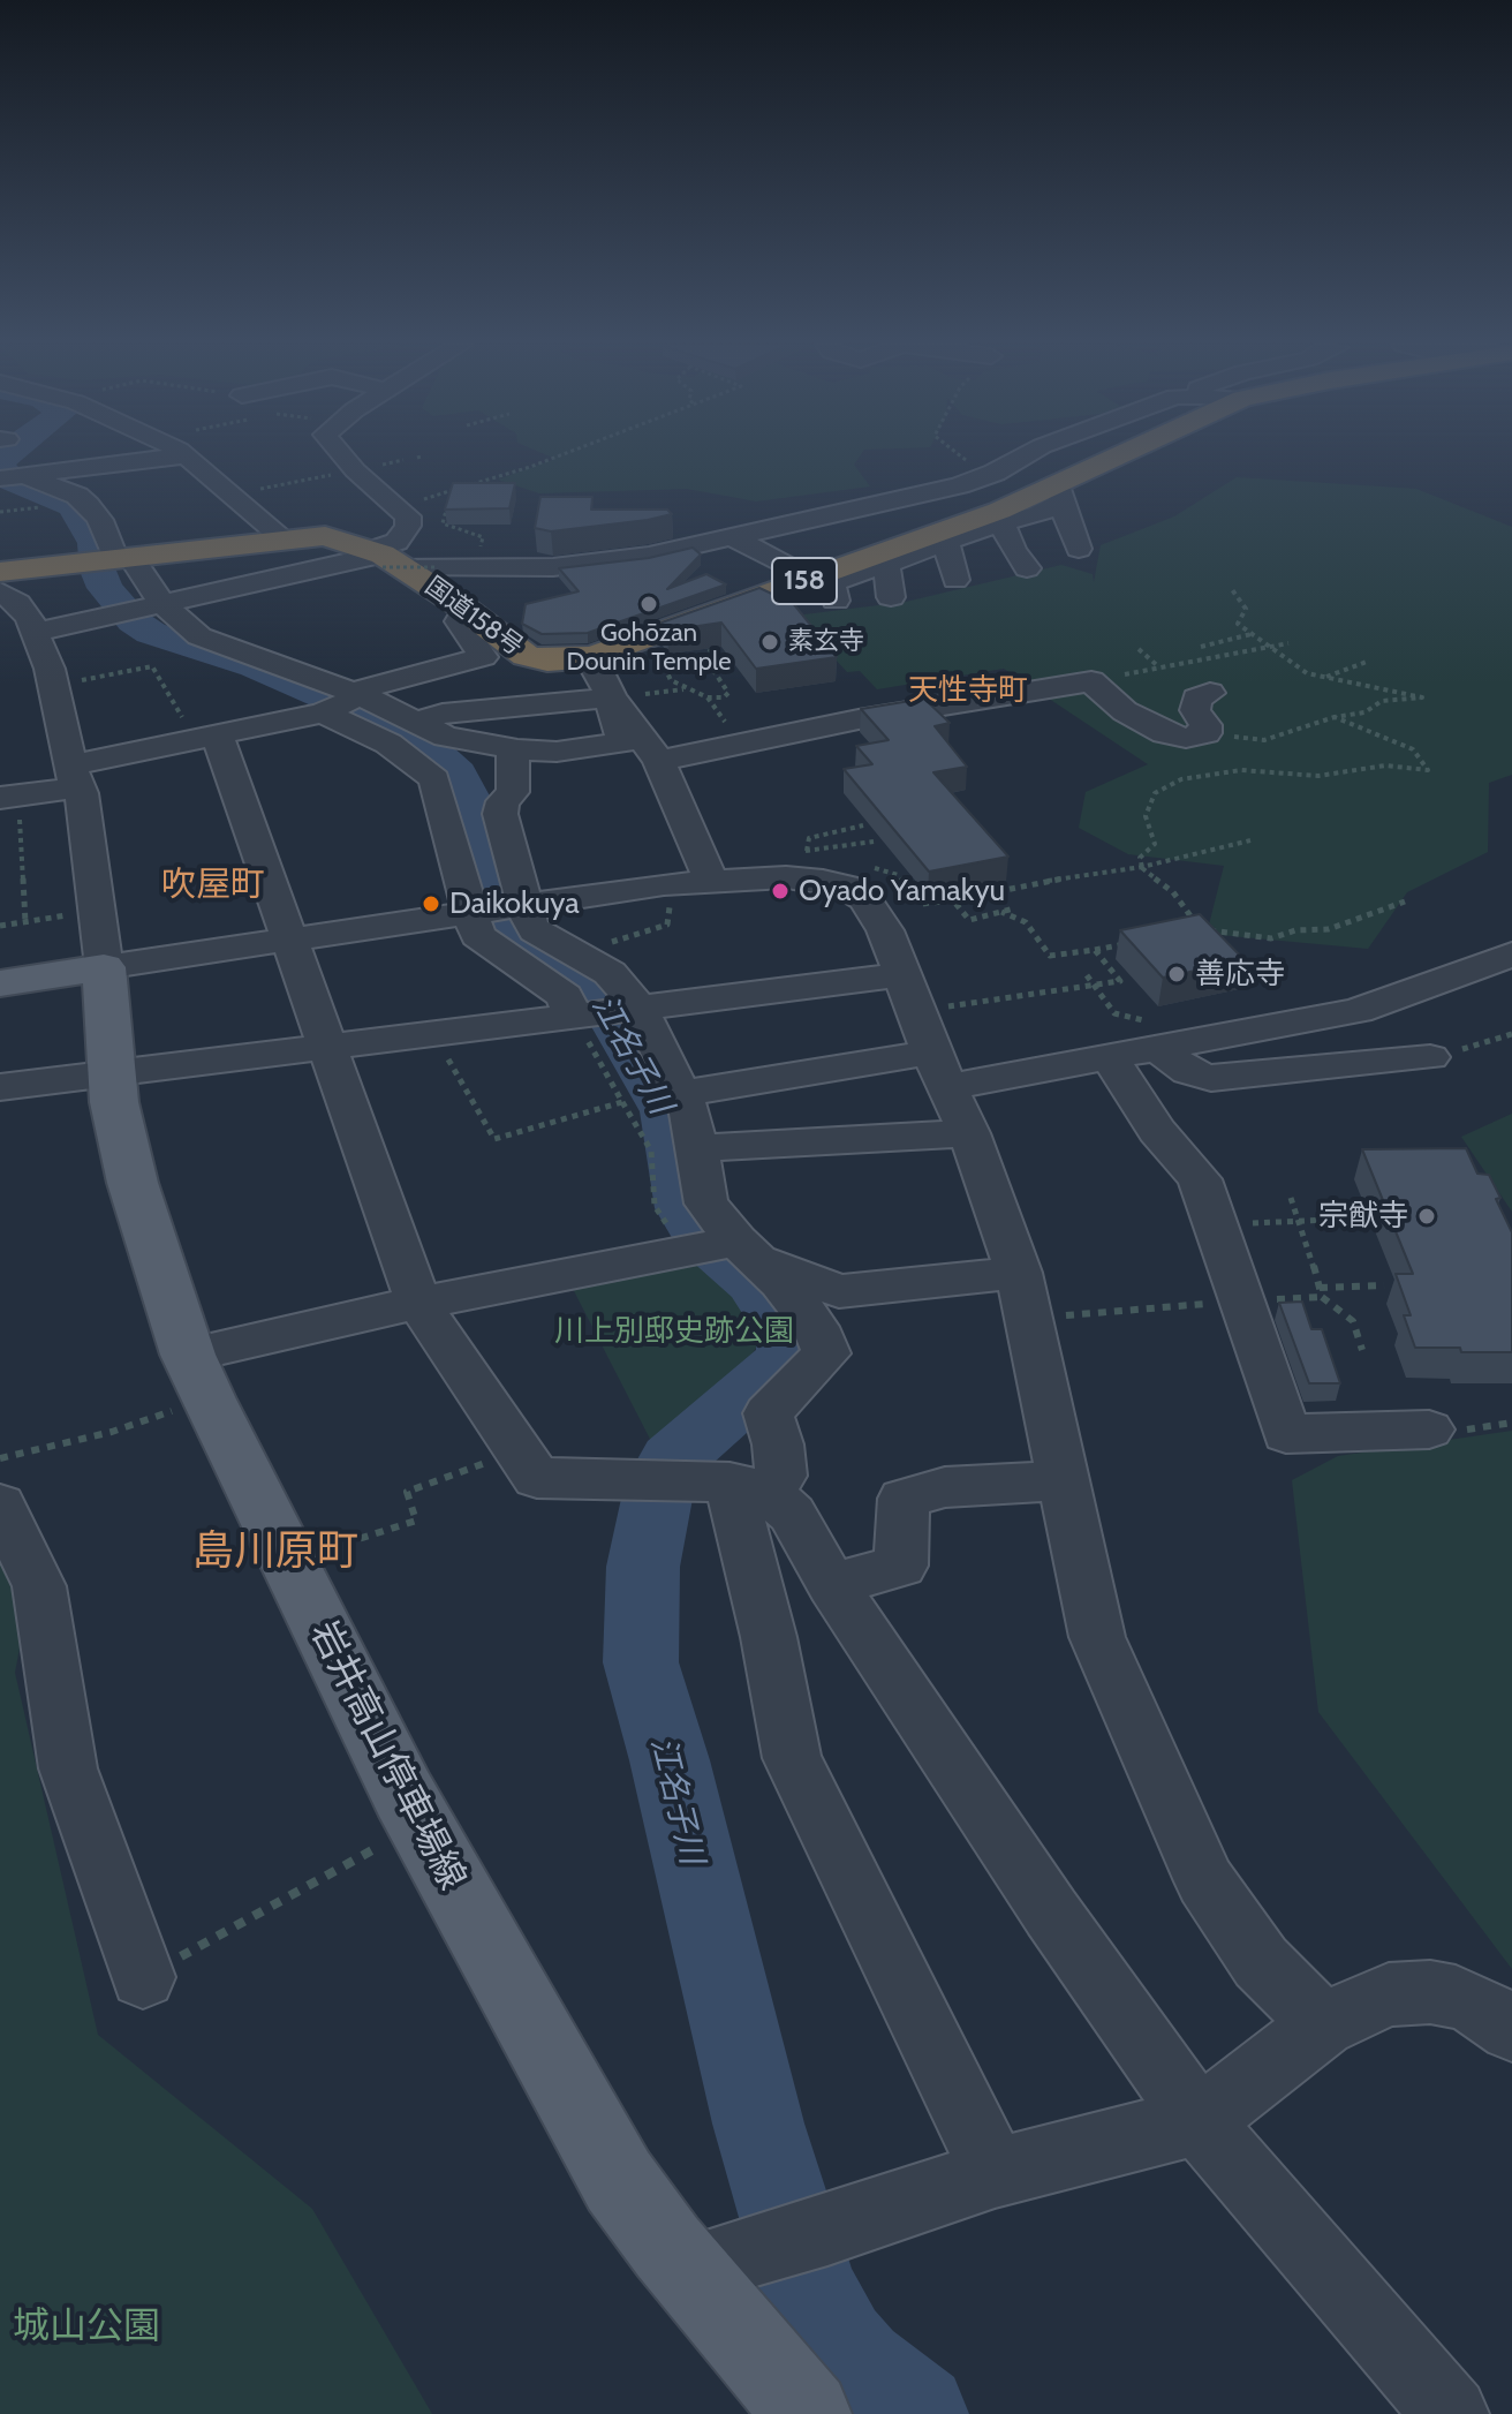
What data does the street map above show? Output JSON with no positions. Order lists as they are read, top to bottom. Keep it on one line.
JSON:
{"streets":{"highway":["158","国道158号"],"main road":["岩井高山停車場線"]},"districts":["天性寺町","吹屋町","島川原町"],"water":["江名子川"],"parks":["川上別邸史跡公園","城山公園"],"places":["Gohōzan Dounin Temple","素玄寺","Oyado Yamakyu","Daikokuya","善応寺","宗猷寺"]}
